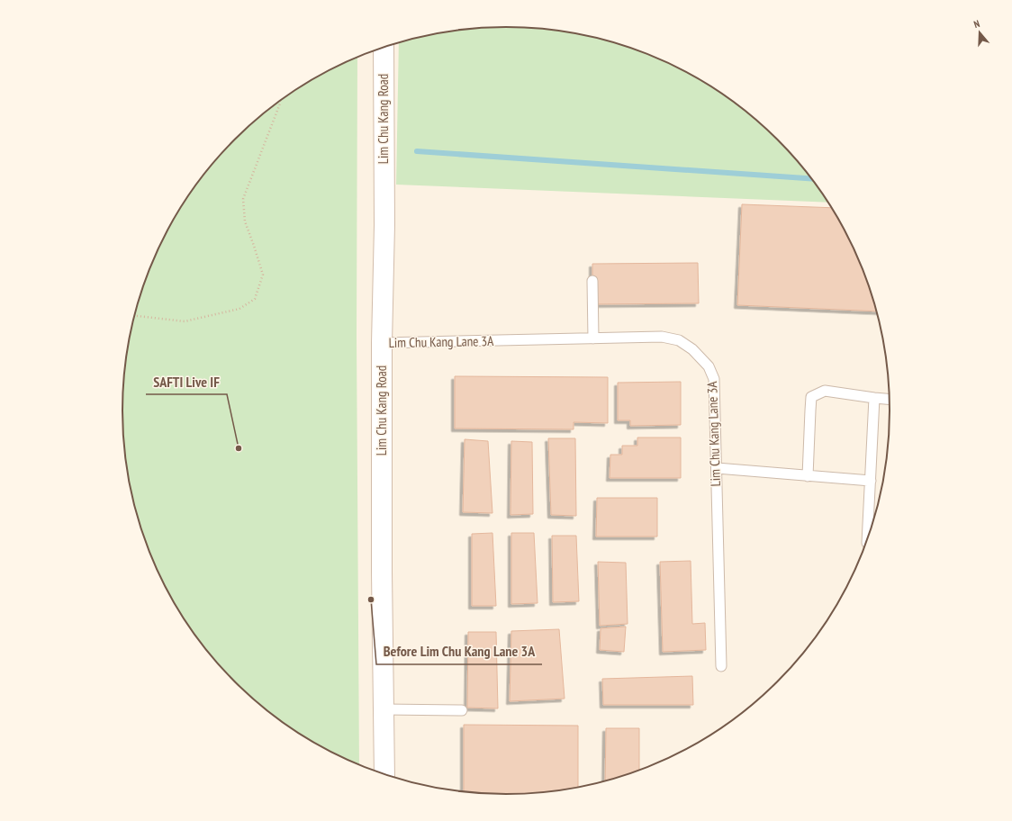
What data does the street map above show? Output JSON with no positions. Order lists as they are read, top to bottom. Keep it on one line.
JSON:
{"streets":{"main road":["Lim Chu Kang Road"],"lane":["Lim Chu Kang Lane 3A"]},"crossings":[["Lim Chu Kang Road","Lim Chu Kang Lane 3A"]],"places":["SAFTI Live IF","Before Lim Chu Kang Lane 3A"],"north":"top"}
